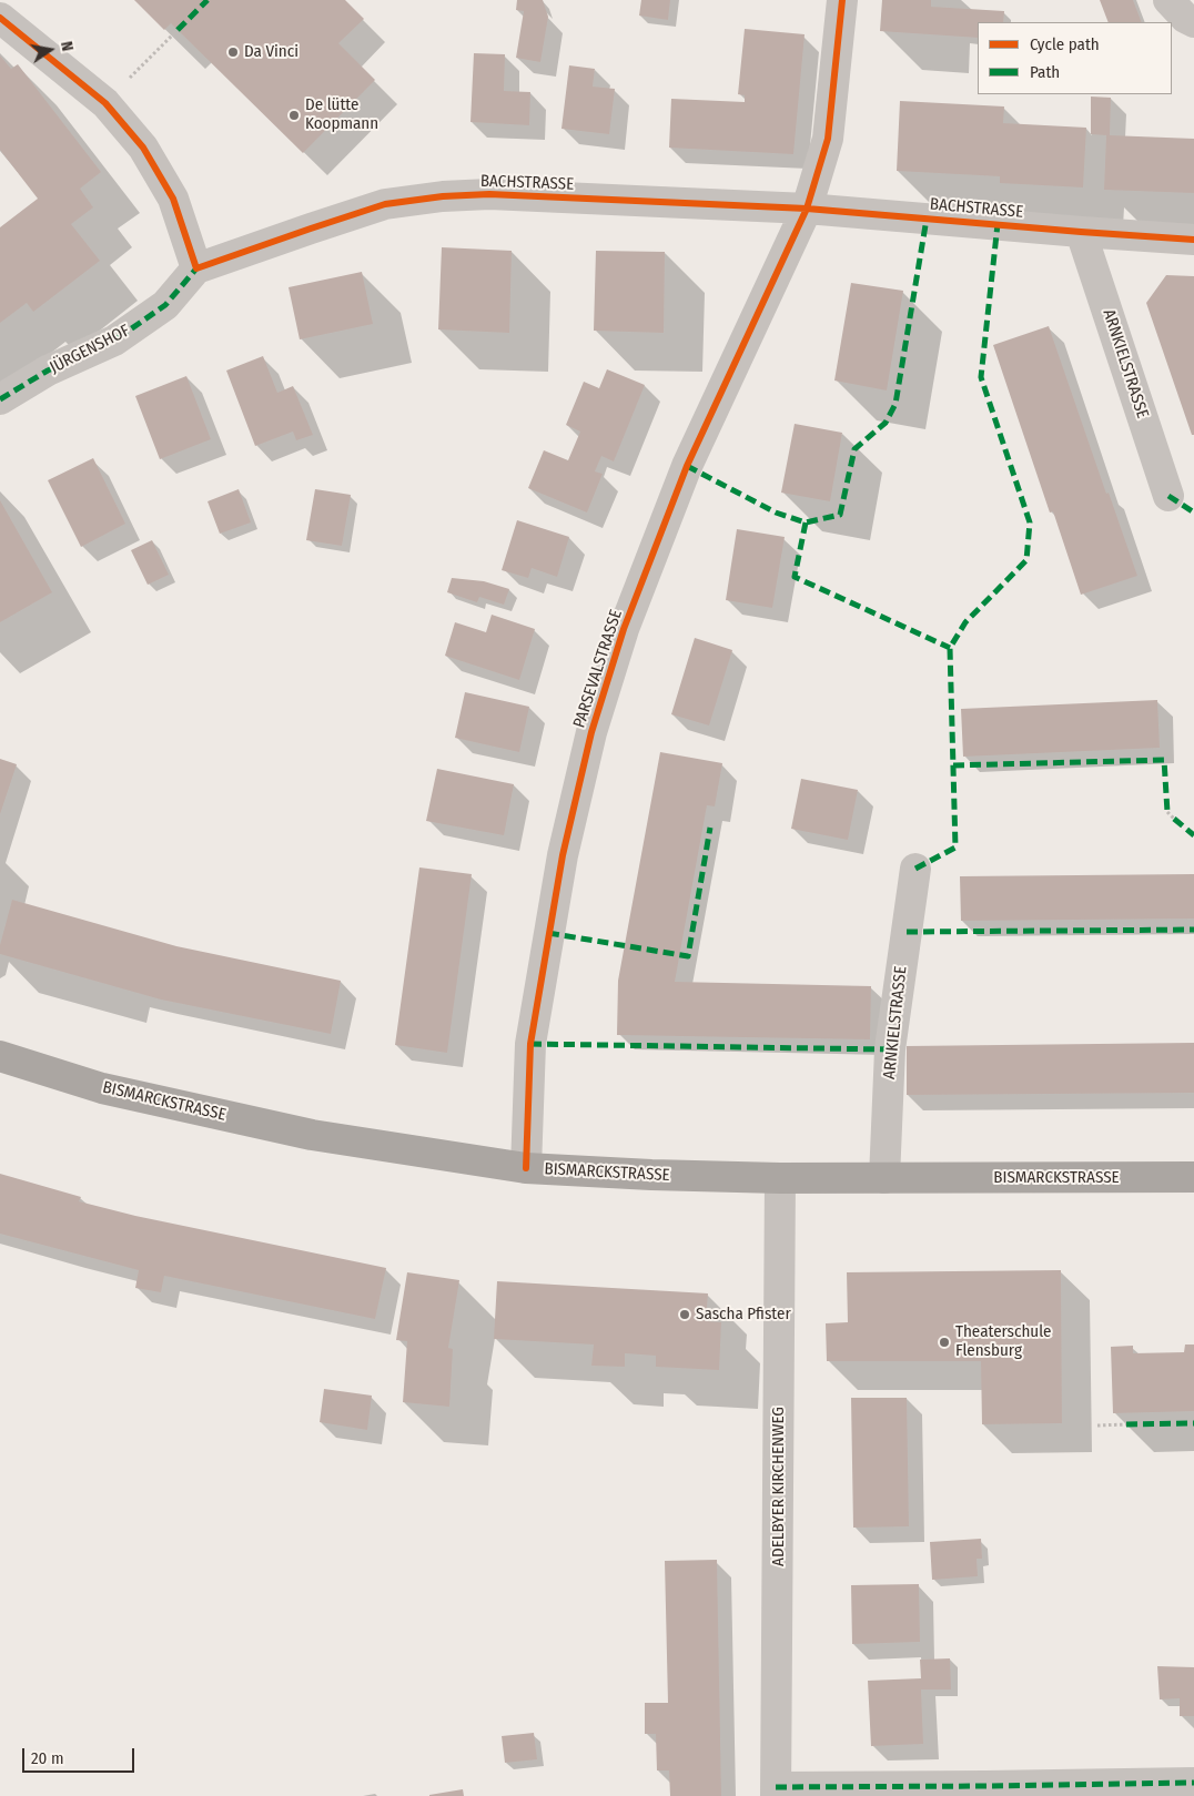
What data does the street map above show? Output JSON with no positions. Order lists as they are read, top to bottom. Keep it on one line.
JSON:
{"streets":{"main road":["BISMARCKSTRASSE"],"street":["BACHSTRASSE","JÜRGENSHOF","ARNKIELSTRASSE","PARSEVALSTRASSE","ADELBYER KIRCHENWEG"]},"crossings":[["BACHSTRASSE","JÜRGENSHOF"],["BACHSTRASSE","ARNKIELSTRASSE"],["BACHSTRASSE","PARSEVALSTRASSE"],["ARNKIELSTRASSE","BISMARCKSTRASSE"],["PARSEVALSTRASSE","BISMARCKSTRASSE"],["BISMARCKSTRASSE","ADELBYER KIRCHENWEG"]],"places":["Da Vinci","De lütte Koopmann","Sascha Pfister","Theaterschule Flensburg"],"legend":["Cycle path","Path"],"scale_bar":"20 m","north":"right"}
